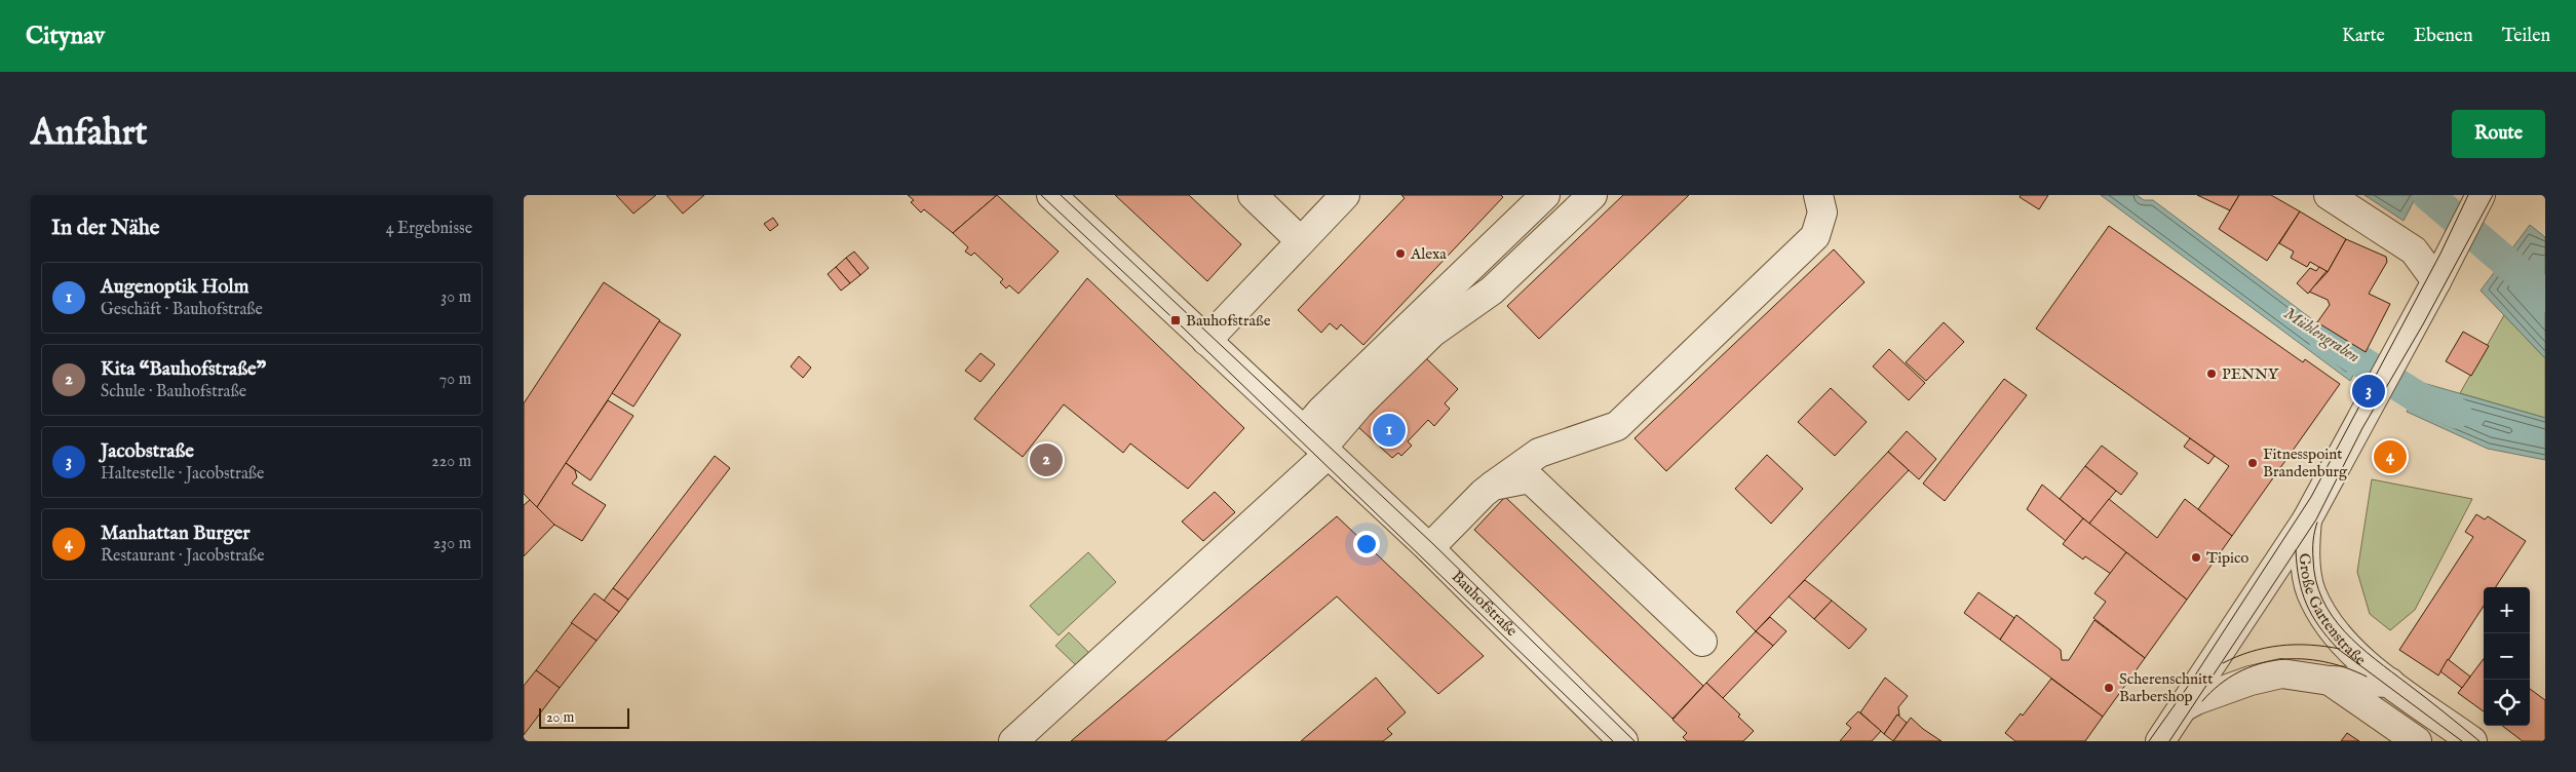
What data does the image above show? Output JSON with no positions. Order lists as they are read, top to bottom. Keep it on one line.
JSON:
{"streets":{"street":["Bauhofstraße","Große Gartenstraße"]},"water":["Mühlengraben"],"places":{"other":["Alexa","PENNY","Fitnesspoint Brandenburg","Tipico","Scherenschnitt Barbershop"],"transit":["Bauhofstraße"]},"scale_bar":"20 m","page":{"header":"Citynav","nav":["Karte","Ebenen","Teilen"],"buttons":"Route","title":"Anfahrt","heading":["In der Nähe","4 Ergebnisse"],"list":[{"mark":"1","name":"Augenoptik Holm","note":"Geschäft · Bauhofstraße","value":"30 m"},{"mark":"2","name":"Kita “Bauhofstraße”","note":"Schule · Bauhofstraße","value":"70 m"},{"mark":"3","name":"Jacobstraße","note":"Haltestelle · Jacobstraße","value":"220 m"},{"mark":"4","name":"Manhattan Burger","note":"Restaurant · Jacobstraße","value":"230 m"}],"pins":["3","1","4","2"],"map_buttons":["+","−"],"scale":"20 m"}}
